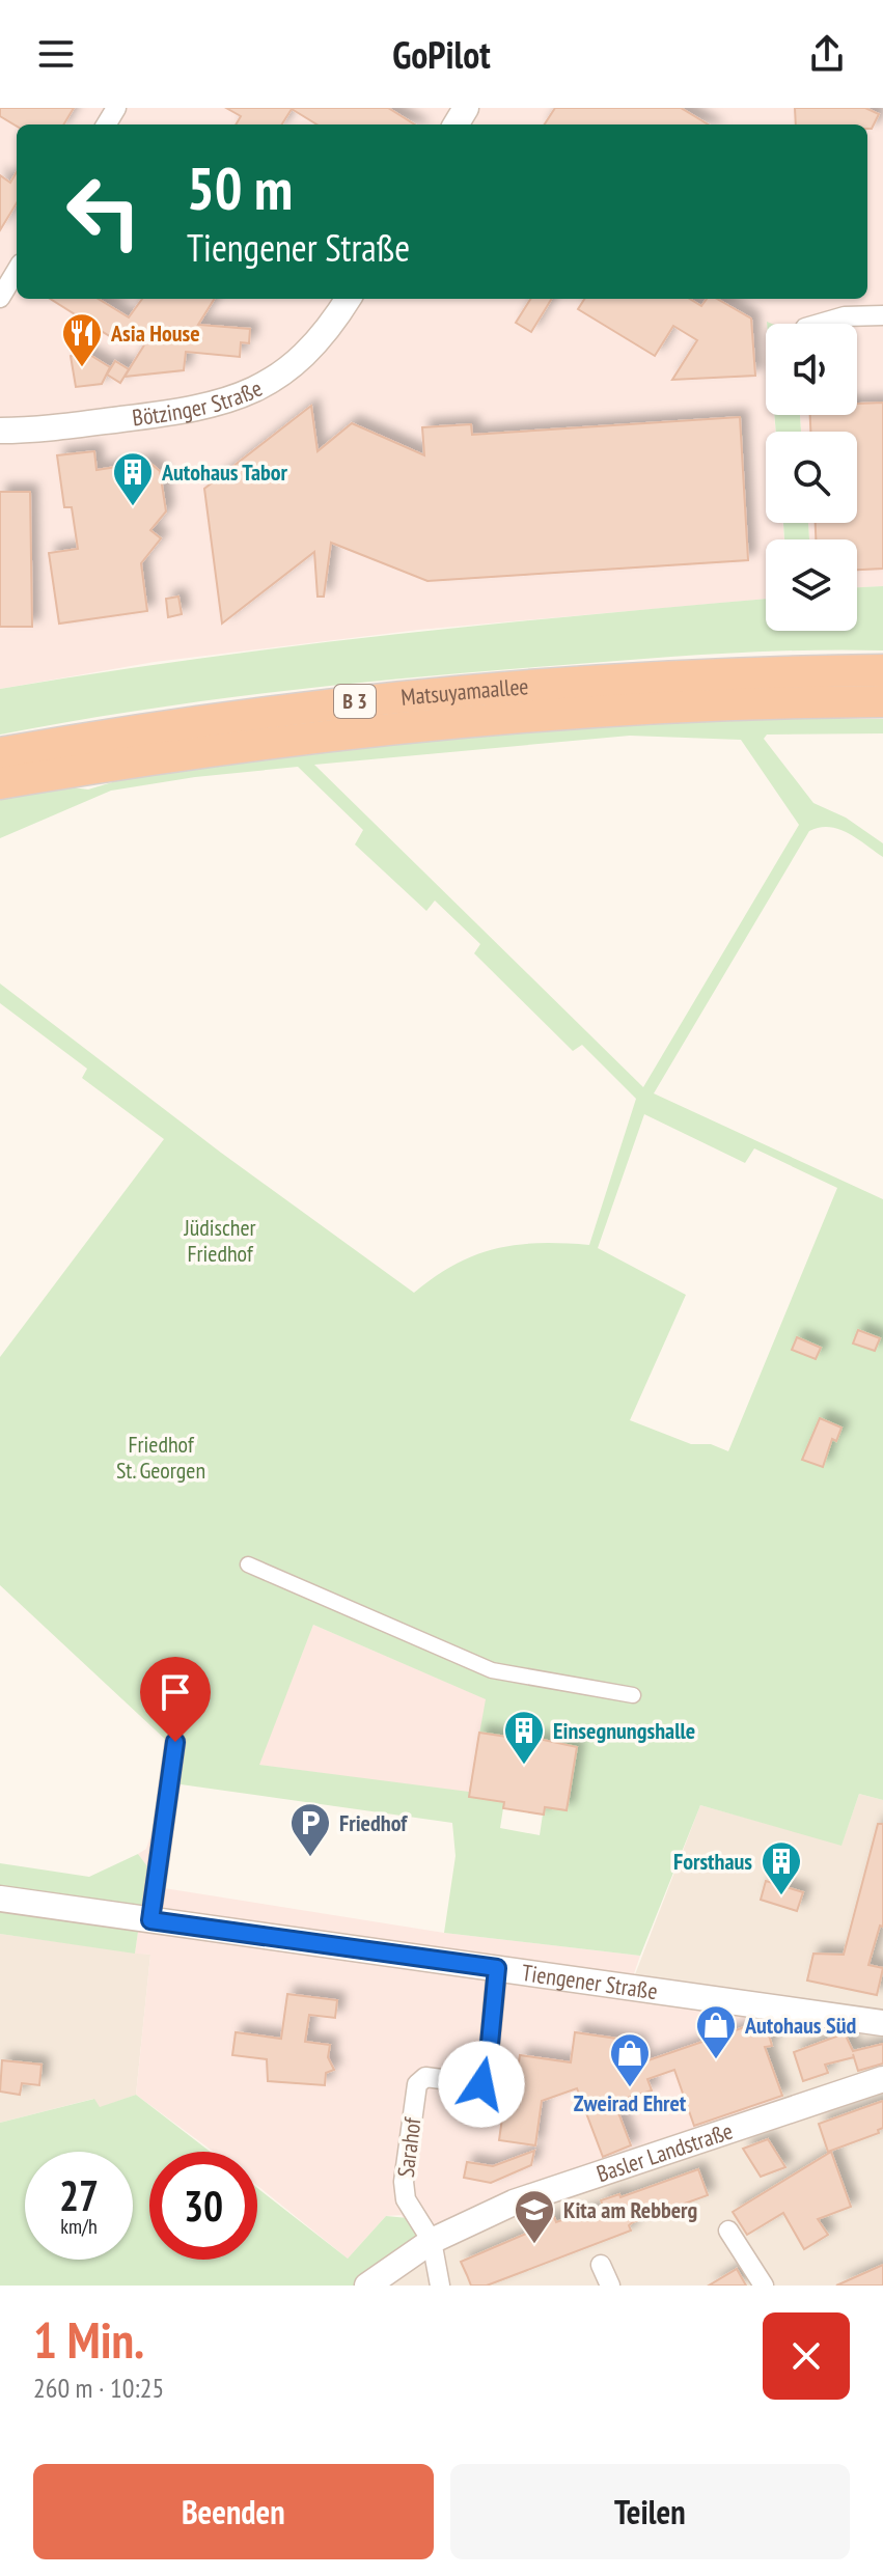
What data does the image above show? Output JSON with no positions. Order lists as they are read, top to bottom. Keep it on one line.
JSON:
{"streets":{"highway":["Matsuyamaallee","B 3"],"street":["Bötzinger Straße","Tiengener Straße","Sarahof","Basler Landstraße"]},"crossings":[["Tiengener Straße","Sarahof"],["Sarahof","Basler Landstraße"]],"parks":["Jüdischer Friedhof","Friedhof St. Georgen"],"places":{"restaurant":["Asia House"],"building":["Autohaus Tabor","Einsegnungshalle","Forsthaus"],"parking":["Friedhof"],"shop":["Autohaus Süd","Zweirad Ehret"],"school or university":["Kita am Rebberg"]},"page":{"header":"GoPilot","turn":["50 m","Tiengener Straße"],"speed":"27 km/h","limit":"30","heading":["1 Min.","260 m · 10:25"],"buttons":["Beenden","Teilen"]}}
